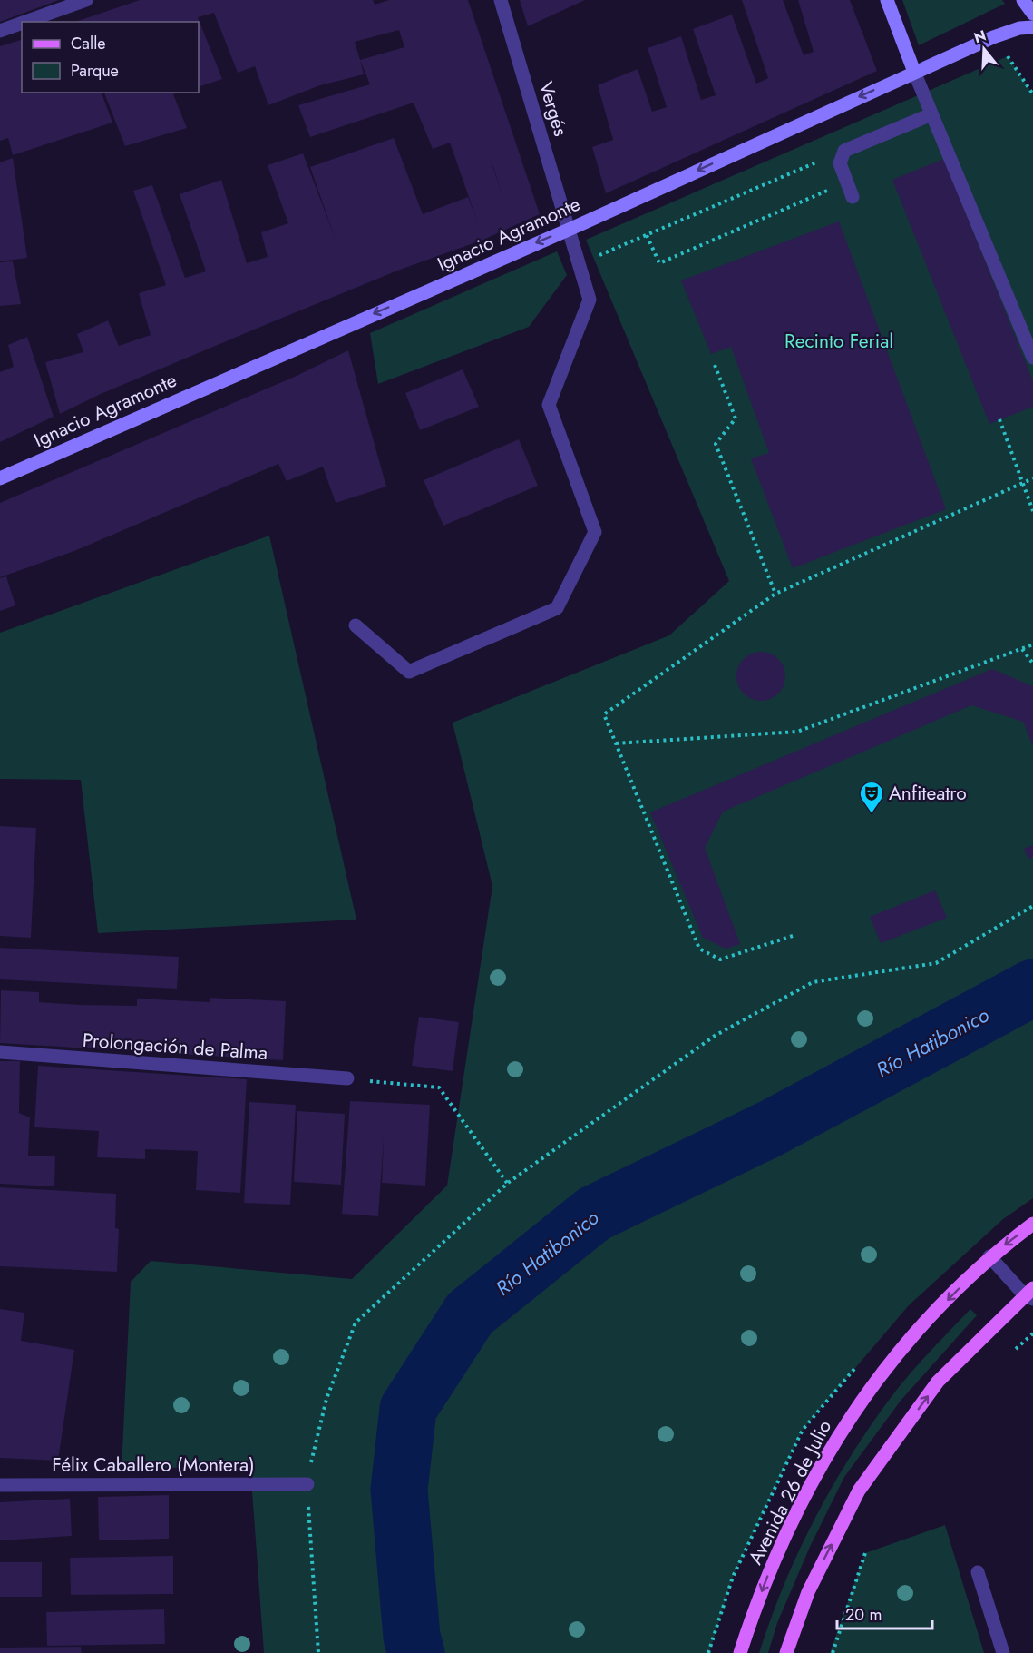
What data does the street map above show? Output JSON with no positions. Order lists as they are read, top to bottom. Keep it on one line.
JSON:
{"streets":{"main road":["Ignacio Agramonte","Avenida 26 de Julio"],"street":["Vergés","Prolongación de Palma","Félix Caballero (Montera)"]},"crossings":[["Vergés","Ignacio Agramonte"]],"one_way":["Ignacio Agramonte"],"water":["Río Hatibonico"],"parks":["Recinto Ferial"],"places":{"theatre":["Anfiteatro"]},"legend":["Calle","Parque"],"scale_bar":"20 m","north":"top"}
